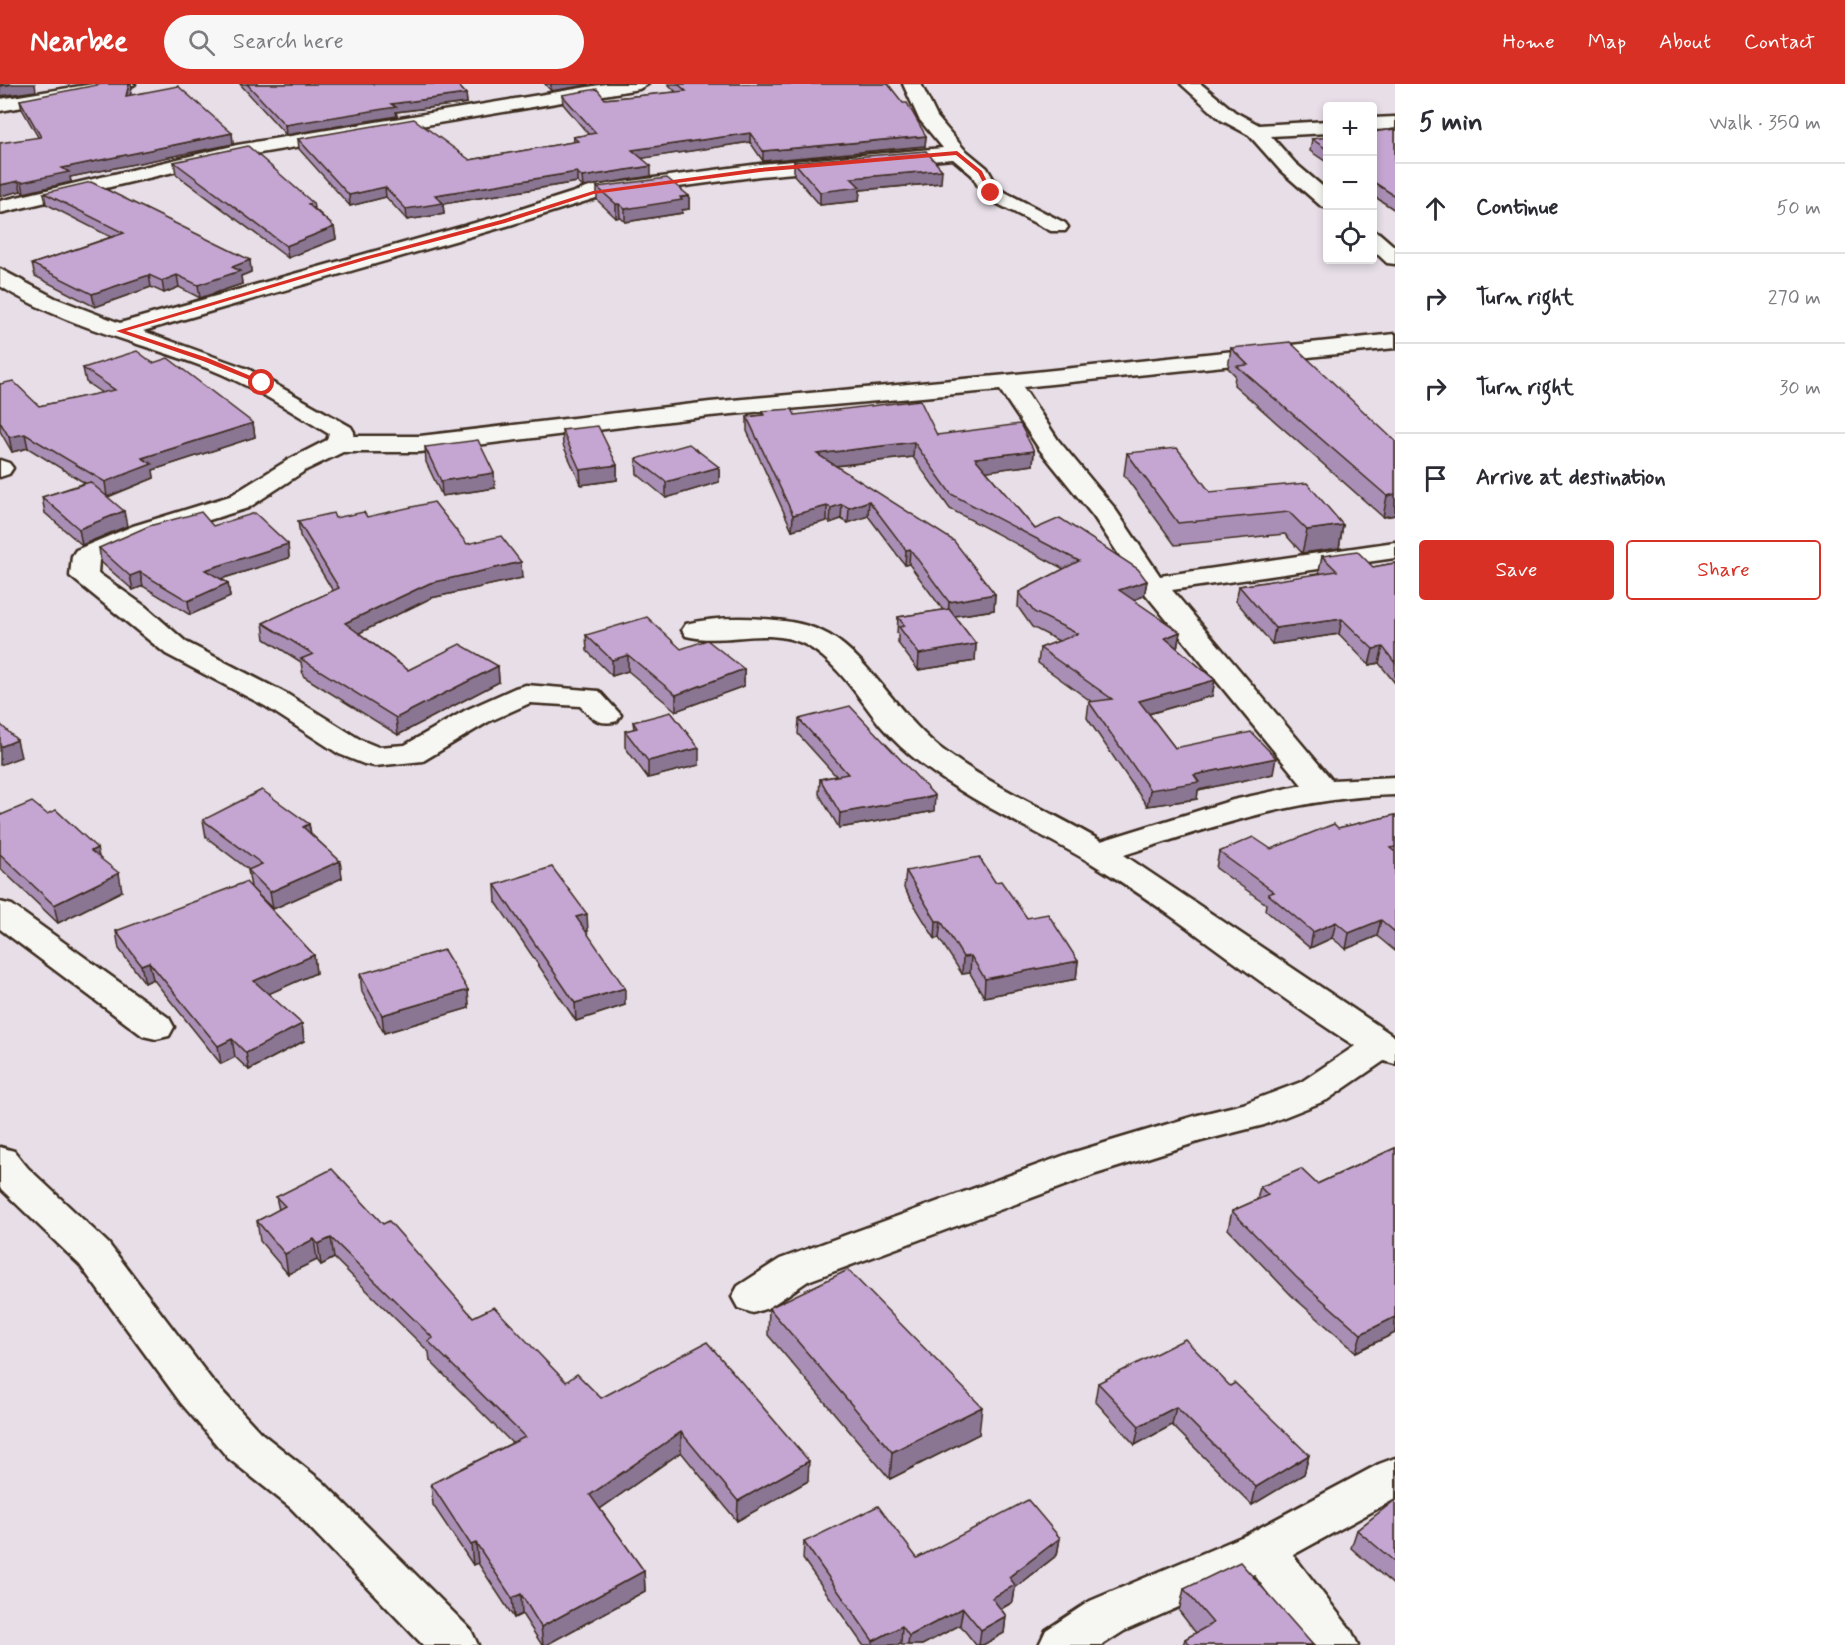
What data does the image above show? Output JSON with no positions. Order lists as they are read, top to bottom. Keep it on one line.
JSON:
{"page":{"header":"Nearbee","search":"Search here","nav":["Home","Map","About","Contact"],"heading":["5 min","Walk · 350 m"],"map_buttons":["+","−"],"list":[["Continue","50 m"],["Turn right","270 m"],["Turn right","30 m"],"Arrive at destination"],"buttons":["Save","Share"]}}
